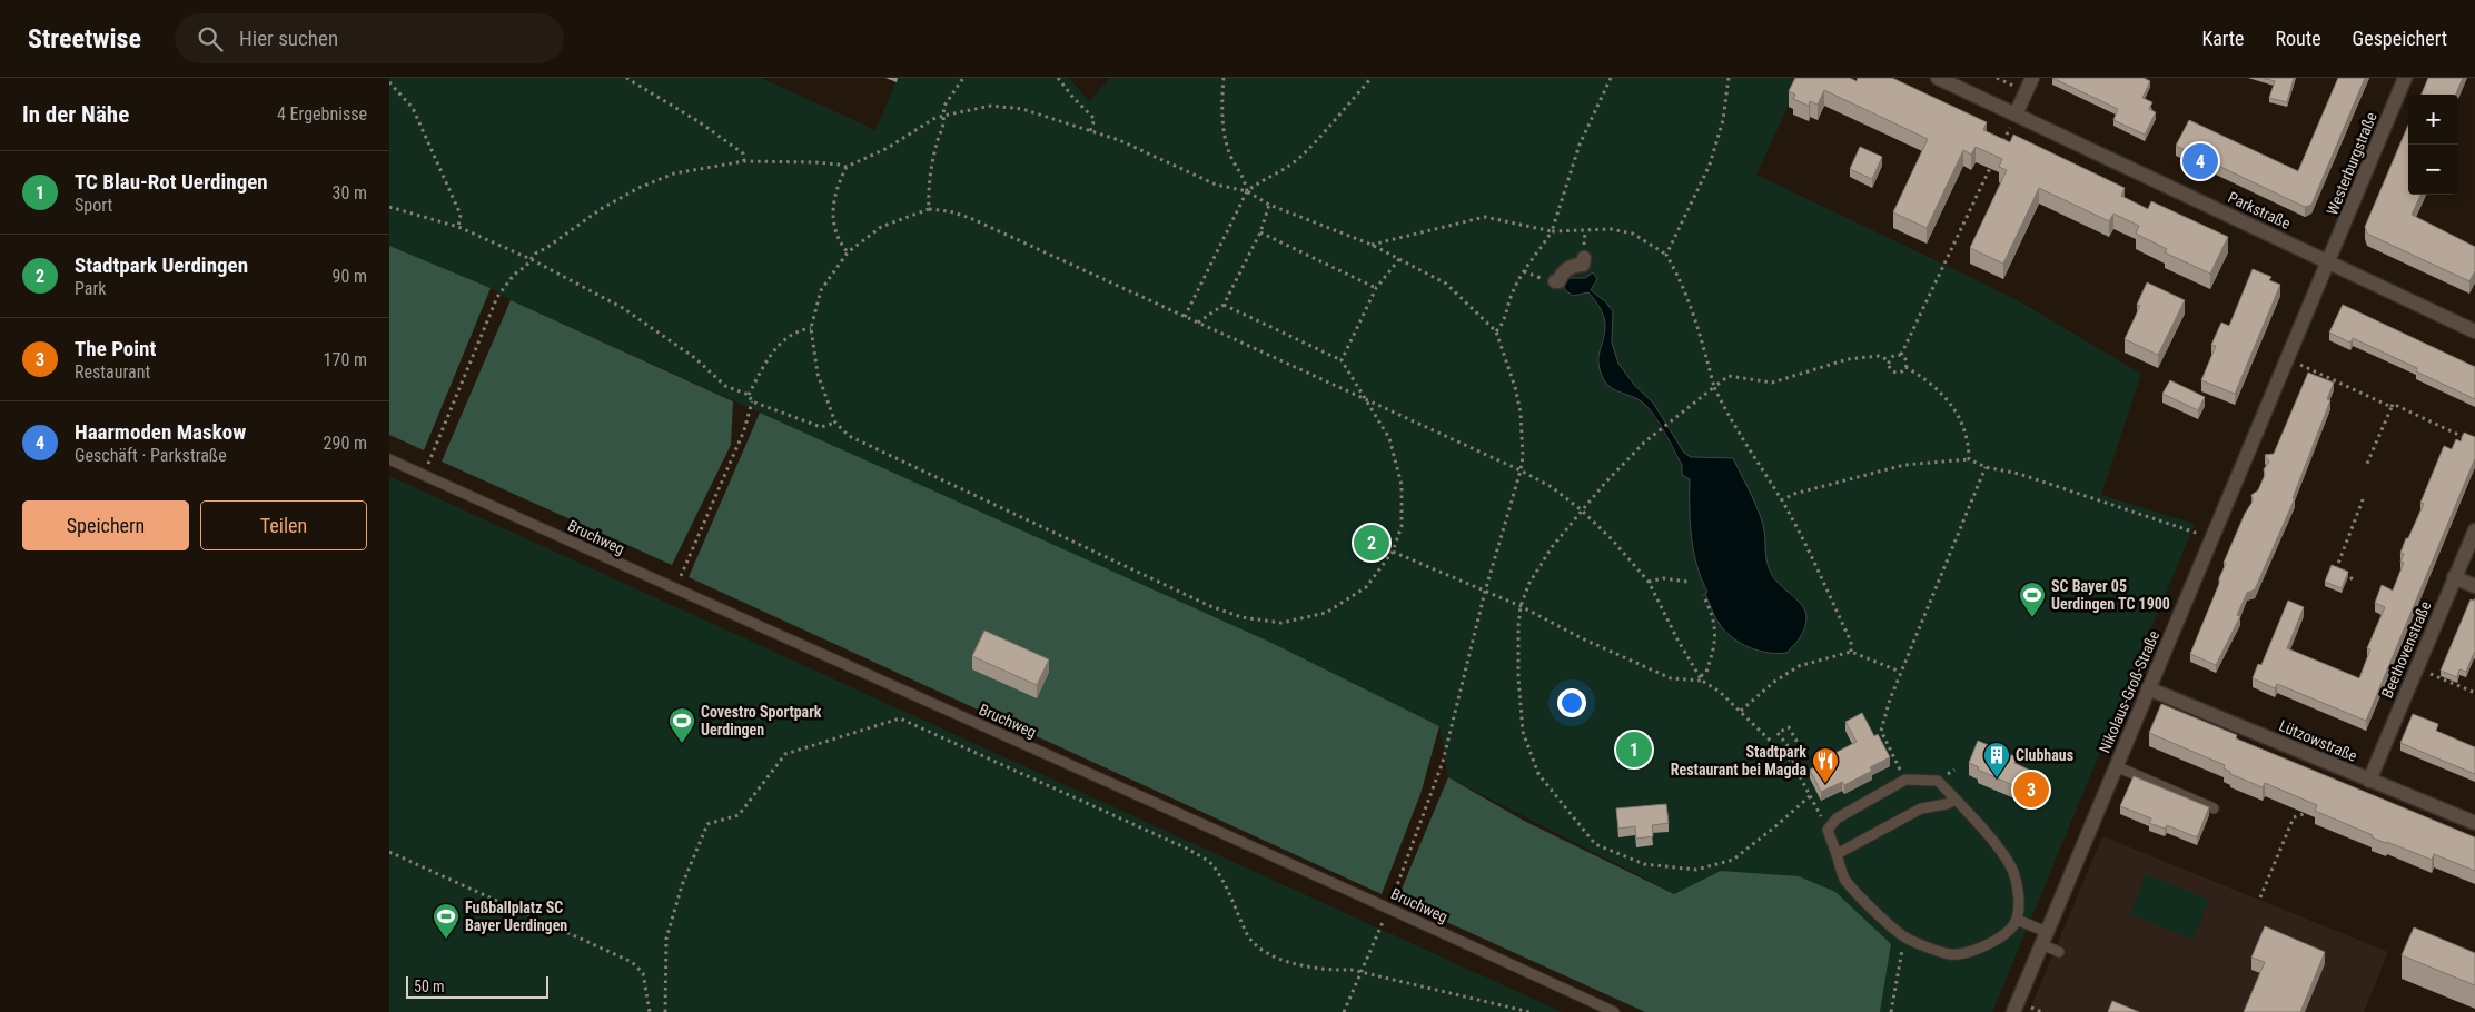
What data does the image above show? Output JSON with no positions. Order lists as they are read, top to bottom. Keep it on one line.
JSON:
{"streets":{"street":["Westerburgstraße","Parkstraße","Beethovenstraße","Nikolaus-Groß-Straße","Lützowstraße"],"lane":["Bruchweg"]},"crossings":[["Westerburgstraße","Parkstraße"],["Westerburgstraße","Nikolaus-Groß-Straße"],["Parkstraße","Nikolaus-Groß-Straße"],["Beethovenstraße","Lützowstraße"],["Nikolaus-Groß-Straße","Lützowstraße"]],"places":{"sports":["SC Bayer 05 Uerdingen TC 1900","Covestro Sportpark Uerdingen","Fußballplatz SC Bayer Uerdingen"],"building":["Clubhaus"],"restaurant":["Stadtpark Restaurant bei Magda"]},"scale_bar":"50 m","page":{"header":"Streetwise","search":"Hier suchen","nav":["Karte","Route","Gespeichert"],"heading":["In der Nähe","4 Ergebnisse"],"map_buttons":["+","−"],"pins":["4","2","1","3"],"list":[{"mark":"1","name":"TC Blau-Rot Uerdingen","note":"Sport","value":"30 m"},{"mark":"2","name":"Stadtpark Uerdingen","note":"Park","value":"90 m"},{"mark":"3","name":"The Point","note":"Restaurant","value":"170 m"},{"mark":"4","name":"Haarmoden Maskow","note":"Geschäft · Parkstraße","value":"290 m"}],"buttons":["Speichern","Teilen"],"scale":"50 m"}}
